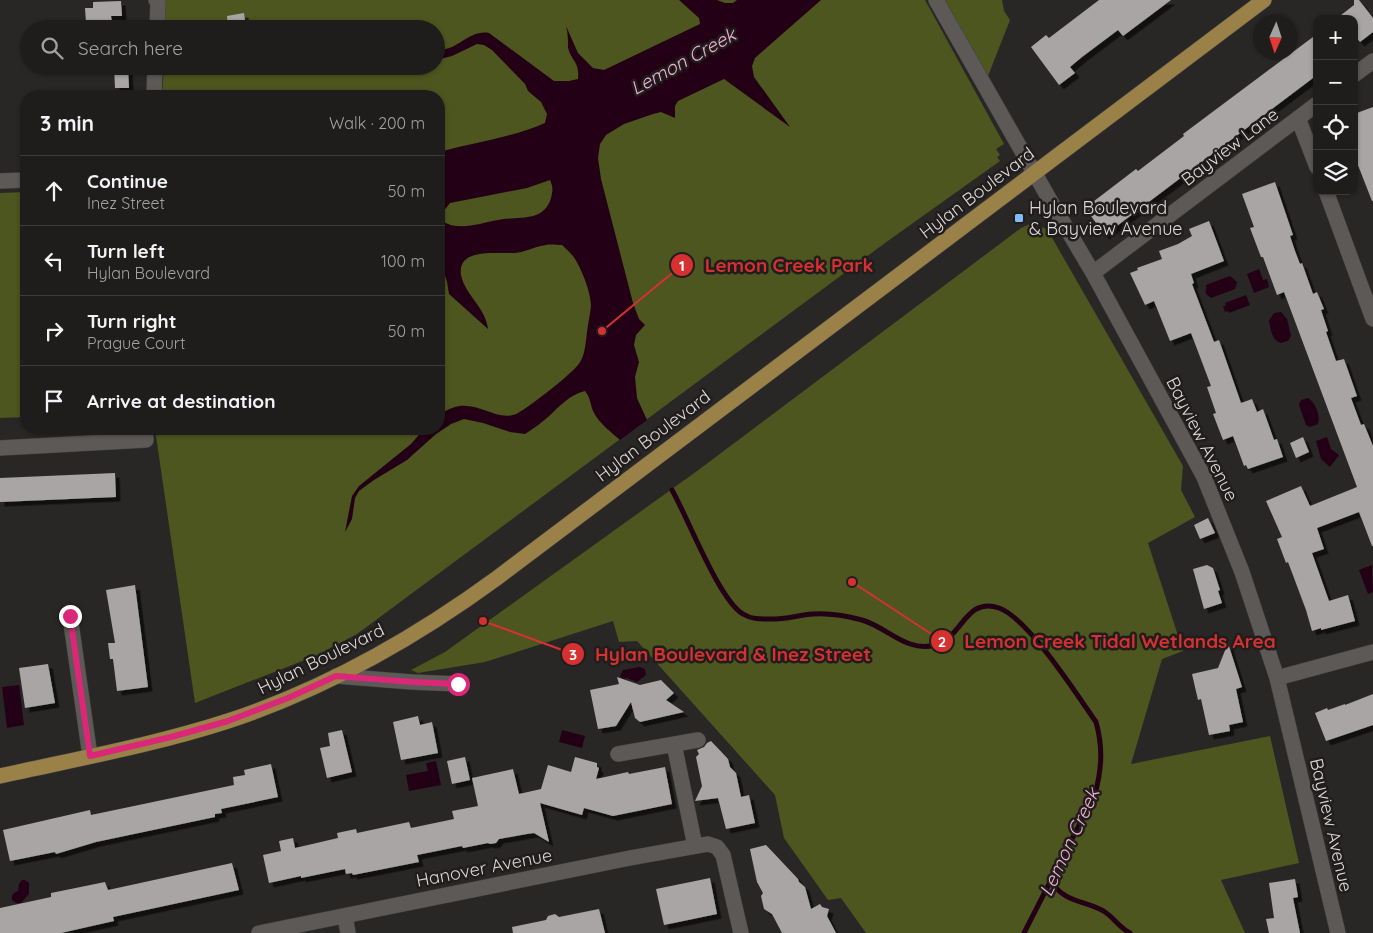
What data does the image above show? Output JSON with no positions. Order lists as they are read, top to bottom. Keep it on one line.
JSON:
{"streets":{"main road":["Hylan Boulevard"],"street":["Bayview Lane","Bayview Avenue","Hanover Avenue"]},"crossings":[["Bayview Lane","Bayview Avenue"],["Hylan Boulevard","Bayview Avenue"]],"water":["Lemon Creek"],"places":{"transit":["Hylan Boulevard & Bayview Avenue"],"other":["Lemon Creek Park","Lemon Creek Tidal Wetlands Area","Hylan Boulevard & Inez Street"]},"north":"bottom","page":{"map_buttons":["+","−"],"search":"Search here","heading":["3 min","Walk · 200 m"],"list":[["Continue","Inez Street","50 m"],["Turn left","Hylan Boulevard","100 m"],["Turn right","Prague Court","50 m"],"Arrive at destination"]}}
